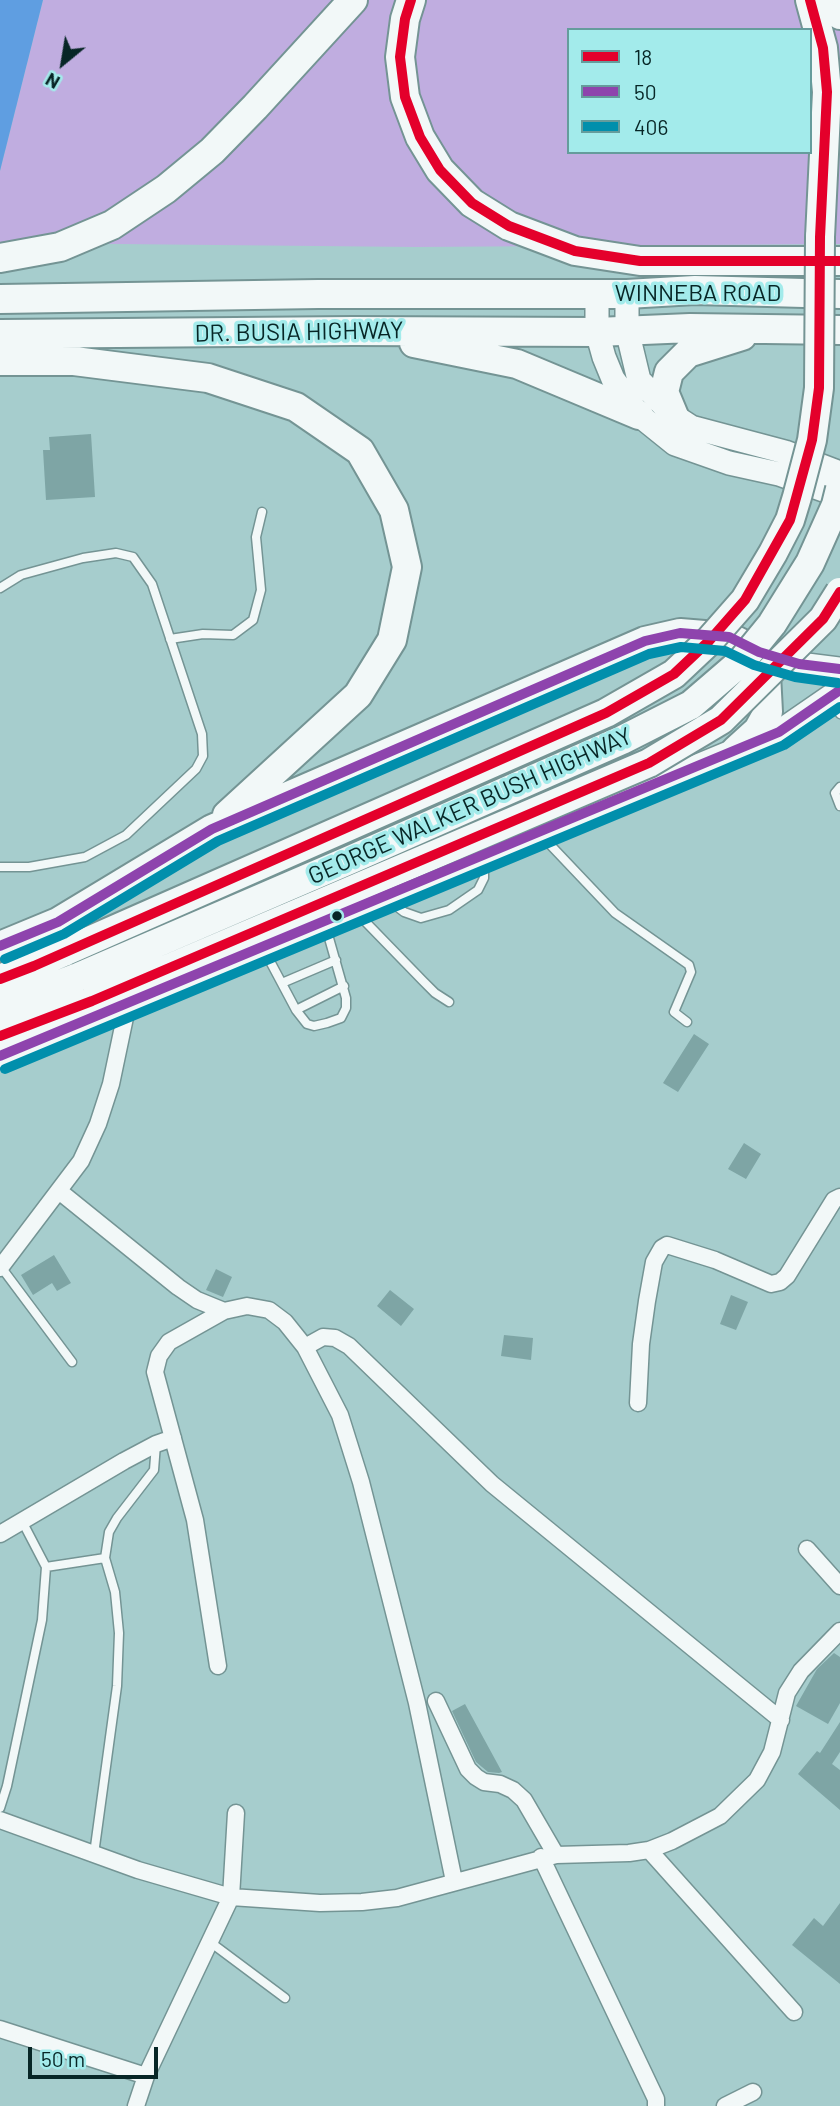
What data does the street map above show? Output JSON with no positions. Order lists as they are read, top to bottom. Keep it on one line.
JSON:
{"streets":{"highway":["WINNEBA ROAD","DR. BUSIA HIGHWAY","GEORGE WALKER BUSH HIGHWAY"]},"crossings":[["WINNEBA ROAD","DR. BUSIA HIGHWAY"]],"lines":["transit line 18","transit line 50","transit line 406"],"legend":["18","50","406"],"scale_bar":"50 m","north":"bottom left"}
